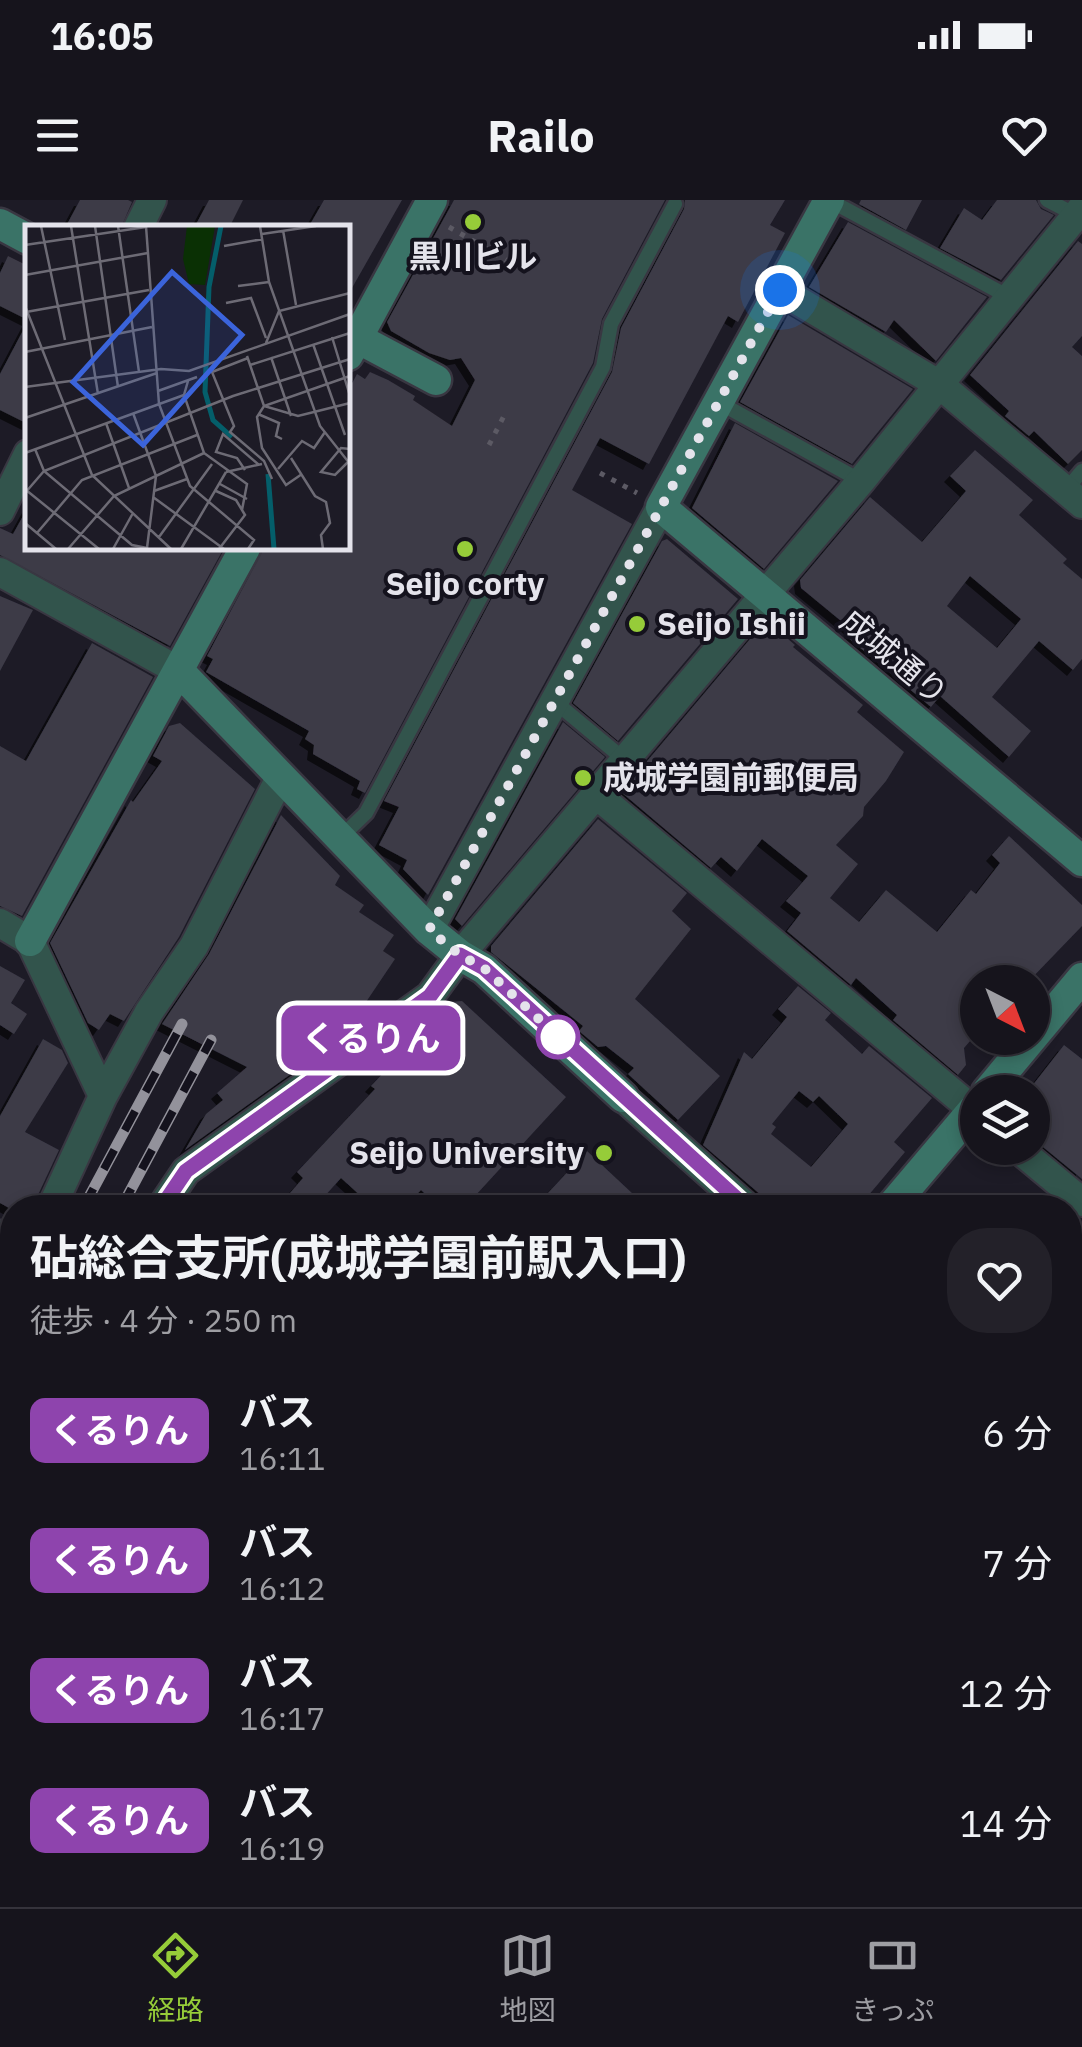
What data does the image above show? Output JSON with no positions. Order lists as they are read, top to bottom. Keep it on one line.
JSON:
{"streets":{"street":["成城通り"]},"places":["黒川ビル","Seijo corty","Seijo Ishii","成城学園前郵便局","Seijo University"],"lines":["bus line くるりん"],"north":"bottom right","page":{"status":"16:05","header":"Railo","on_map":"くるりん","heading":["砧総合支所(成城学園前駅入口)","徒歩 · 4 分 · 250 m"],"list":[{"mark":"くるりん","name":"バス","note":"16:11","value":"6 分"},{"mark":"くるりん","name":"バス","note":"16:12","value":"7 分"},{"mark":"くるりん","name":"バス","note":"16:17","value":"12 分"},{"mark":"くるりん","name":"バス","note":"16:19","value":"14 分"}],"tabs":["経路","地図","きっぷ"]}}
